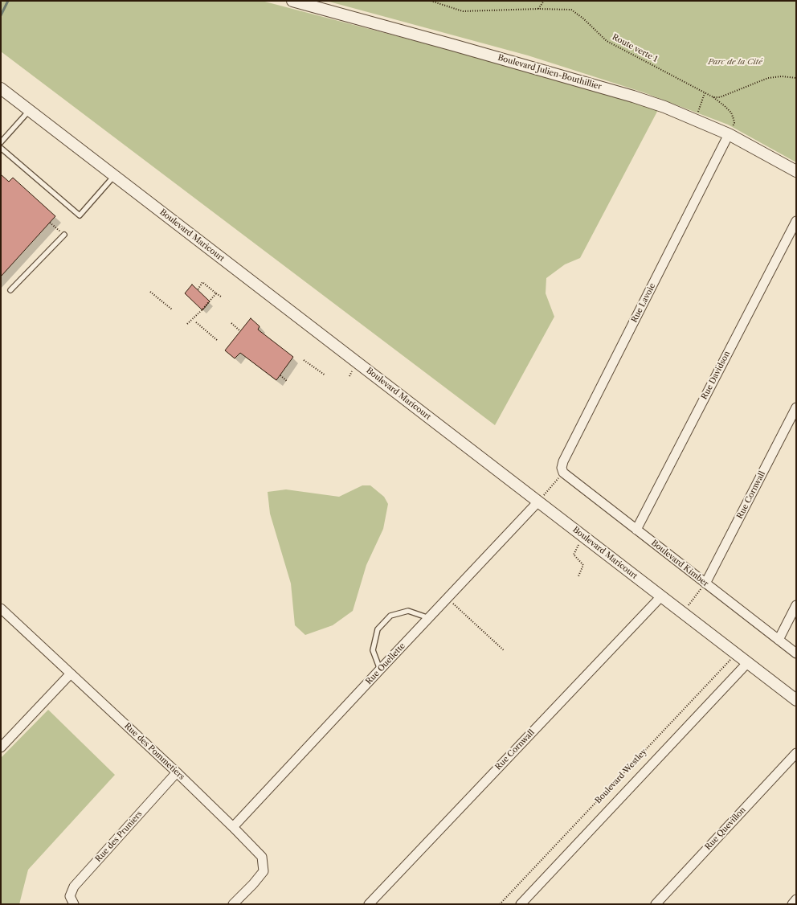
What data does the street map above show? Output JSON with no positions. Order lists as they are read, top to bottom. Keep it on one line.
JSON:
{"streets":{"street":["Boulevard Julien-Bouthillier","Boulevard Maricourt","Rue Lavoie","Rue Davidson","Rue Cornwall","Boulevard Kimber","Rue Ouellette","Rue des Pommetiers","Boulevard Westley","Rue Quevillon","Rue des Pruniers"],"path":["Route verte 1"]},"crossings":[["Route verte 1","Boulevard Julien-Bouthillier"],["Route verte 1","Rue Lavoie"],["Boulevard Julien-Bouthillier","Rue Lavoie"],["Boulevard Maricourt","Rue Cornwall"],["Boulevard Maricourt","Rue Ouellette"],["Boulevard Maricourt","Boulevard Westley"],["Rue Lavoie","Boulevard Kimber"],["Rue Davidson","Boulevard Kimber"],["Rue Cornwall","Boulevard Kimber"],["Rue Ouellette","Rue des Pommetiers"],["Rue des Pommetiers","Rue des Pruniers"]],"parks":["Parc de la Cité"]}
